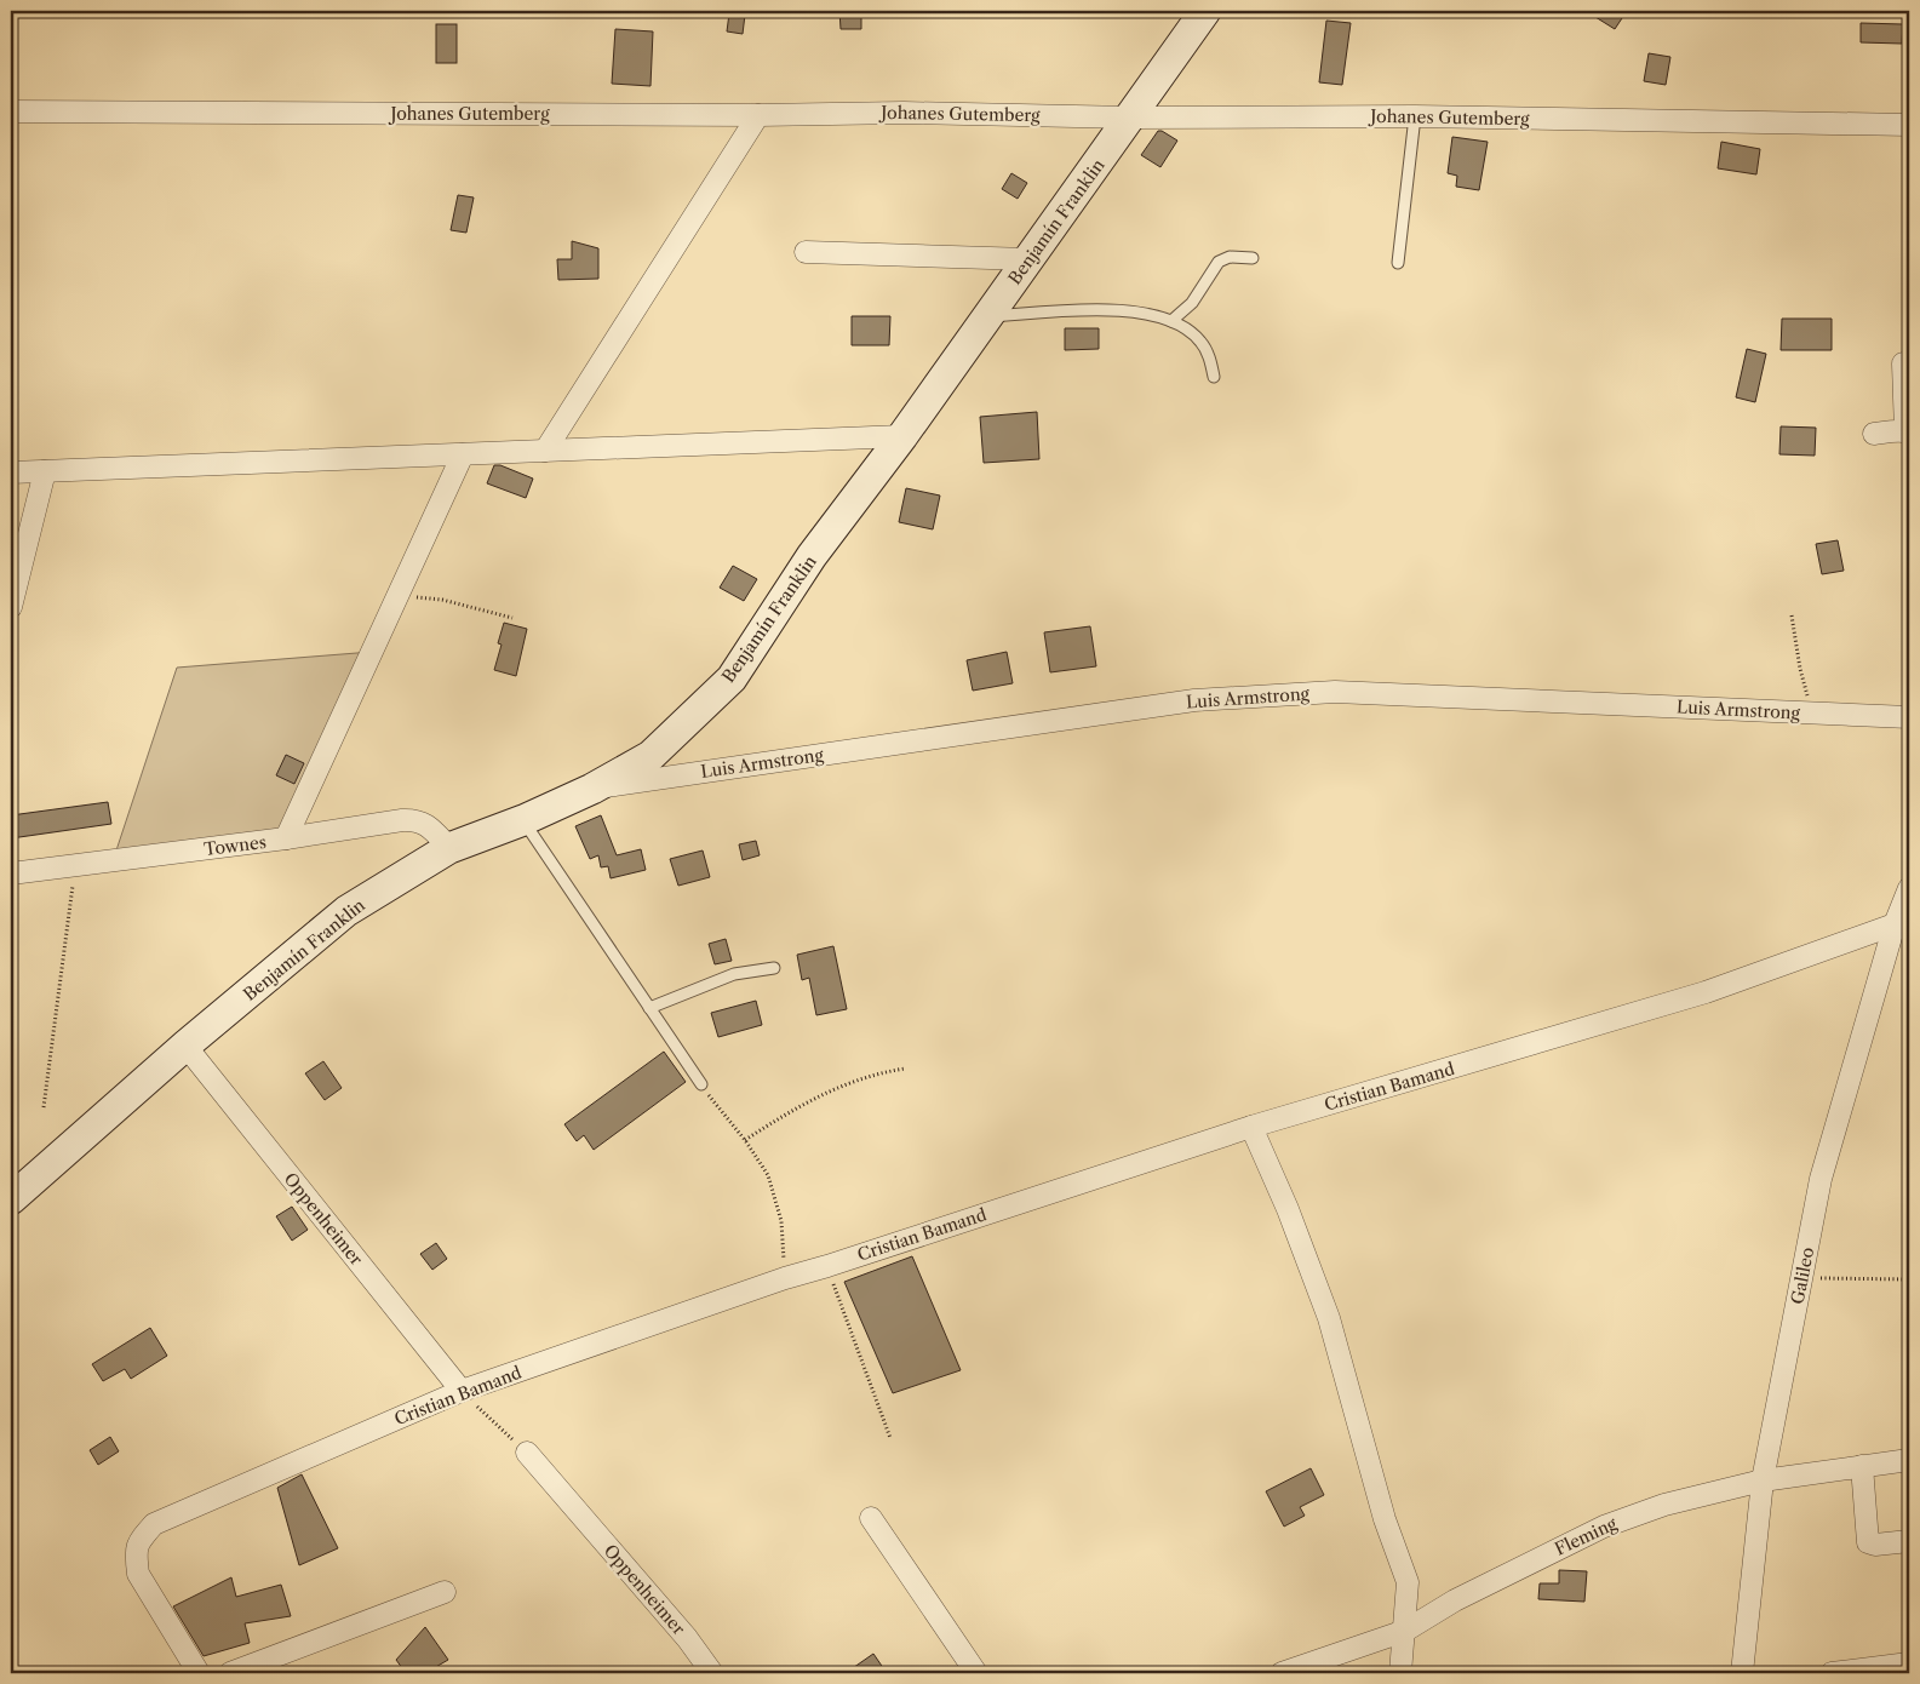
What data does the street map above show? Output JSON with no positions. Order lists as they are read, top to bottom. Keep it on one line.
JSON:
{"streets":{"street":["Johanes Gutemberg","Benjamín Franklin","Luis Armstrong","Townes","Cristian Bamand","Oppenheimer","Galileo","Fleming"]},"crossings":[["Johanes Gutemberg","Benjamín Franklin"],["Benjamín Franklin","Luis Armstrong"],["Benjamín Franklin","Townes"],["Benjamín Franklin","Oppenheimer"],["Cristian Bamand","Oppenheimer"],["Cristian Bamand","Galileo"],["Galileo","Fleming"]]}
